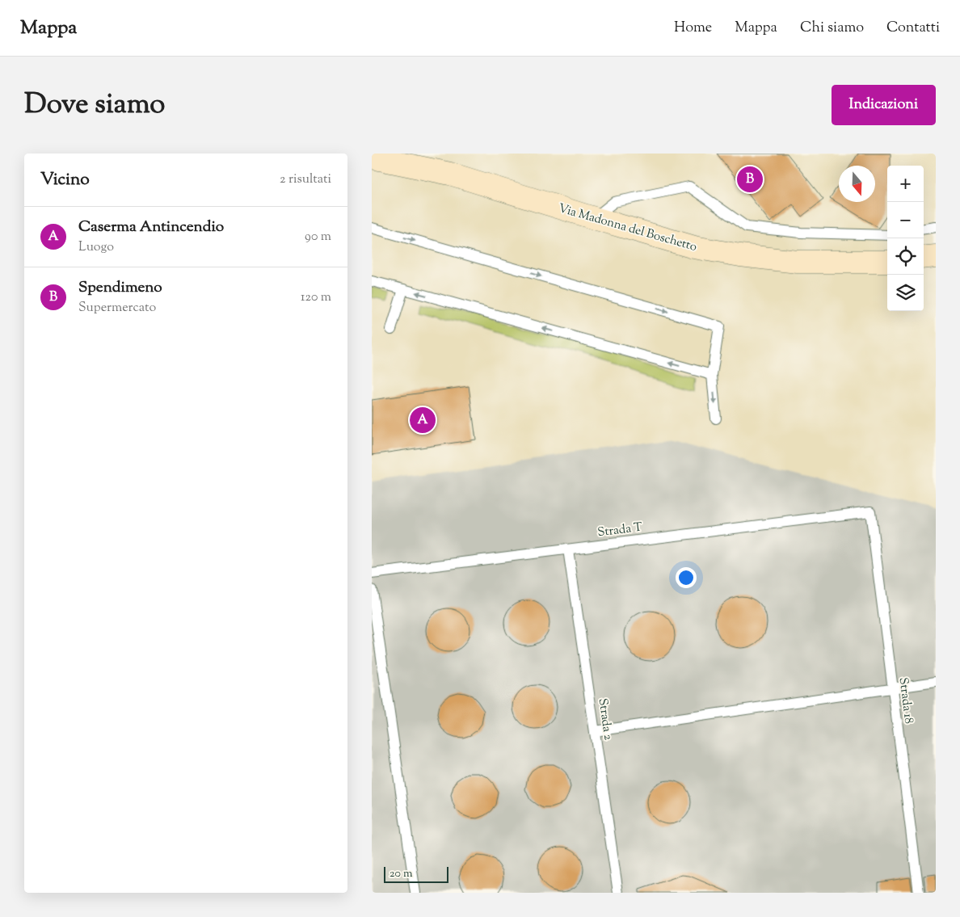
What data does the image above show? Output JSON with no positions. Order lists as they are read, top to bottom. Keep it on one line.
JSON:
{"streets":{"main road":["Via Madonna del Boschetto"],"lane":["Strada T","Strada 18","Strada 2"]},"crossings":[["Strada T","Strada 18"],["Strada T","Strada 2"]],"scale_bar":"20 m","north":"bottom","page":{"header":"Mappa","nav":["Home","Mappa","Chi siamo","Contatti"],"title":"Dove siamo","buttons":"Indicazioni","heading":["Vicino","2 risultati"],"pins":["B","A"],"map_buttons":["+","−"],"list":[{"mark":"A","name":"Caserma Antincendio","note":"Luogo","value":"90 m"},{"mark":"B","name":"Spendimeno","note":"Supermercato","value":"120 m"}],"scale":"20 m"}}
